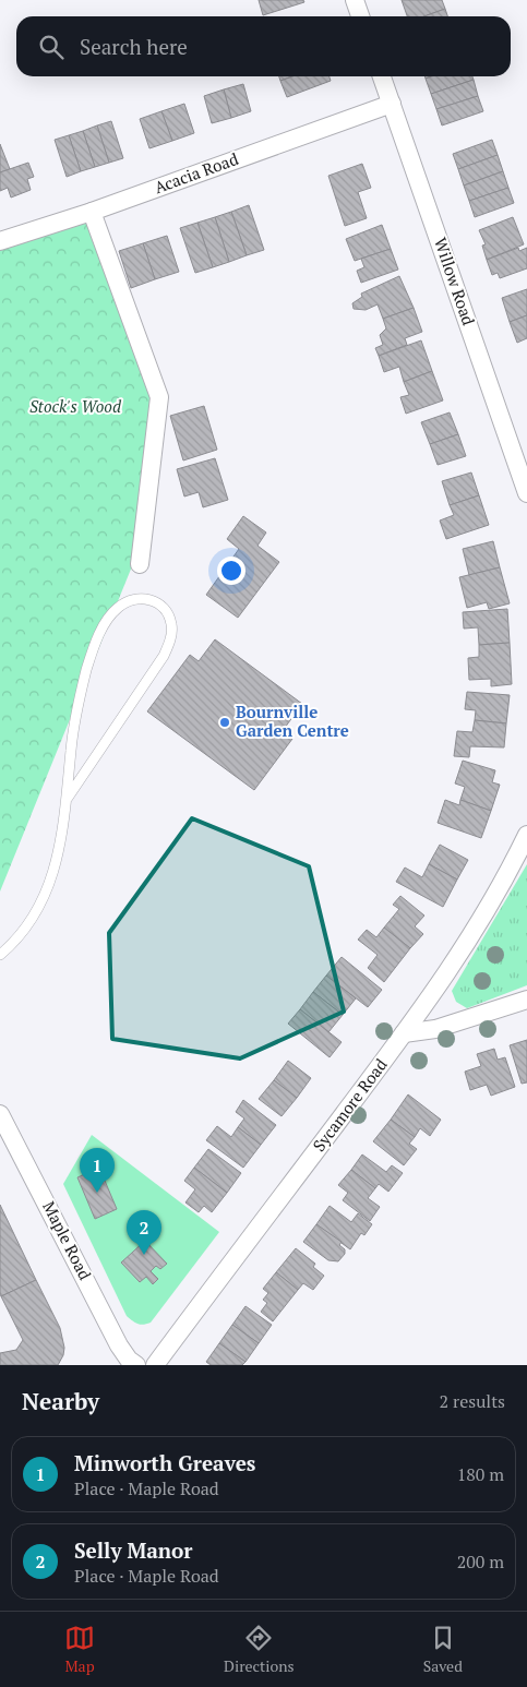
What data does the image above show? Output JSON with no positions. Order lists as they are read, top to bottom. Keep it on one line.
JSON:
{"streets":{"street":["Acacia Road","Willow Road","Sycamore Road","Maple Road"]},"crossings":[["Acacia Road","Willow Road"]],"parks":["Stock's Wood"],"places":["Bournville Garden Centre"],"page":{"search":"Search here","pins":["1","2"],"heading":["Nearby","2 results"],"list":[{"mark":"1","name":"Minworth Greaves","note":"Place · Maple Road","value":"180 m"},{"mark":"2","name":"Selly Manor","note":"Place · Maple Road","value":"200 m"}],"nav":["Map","Directions","Saved"]}}
